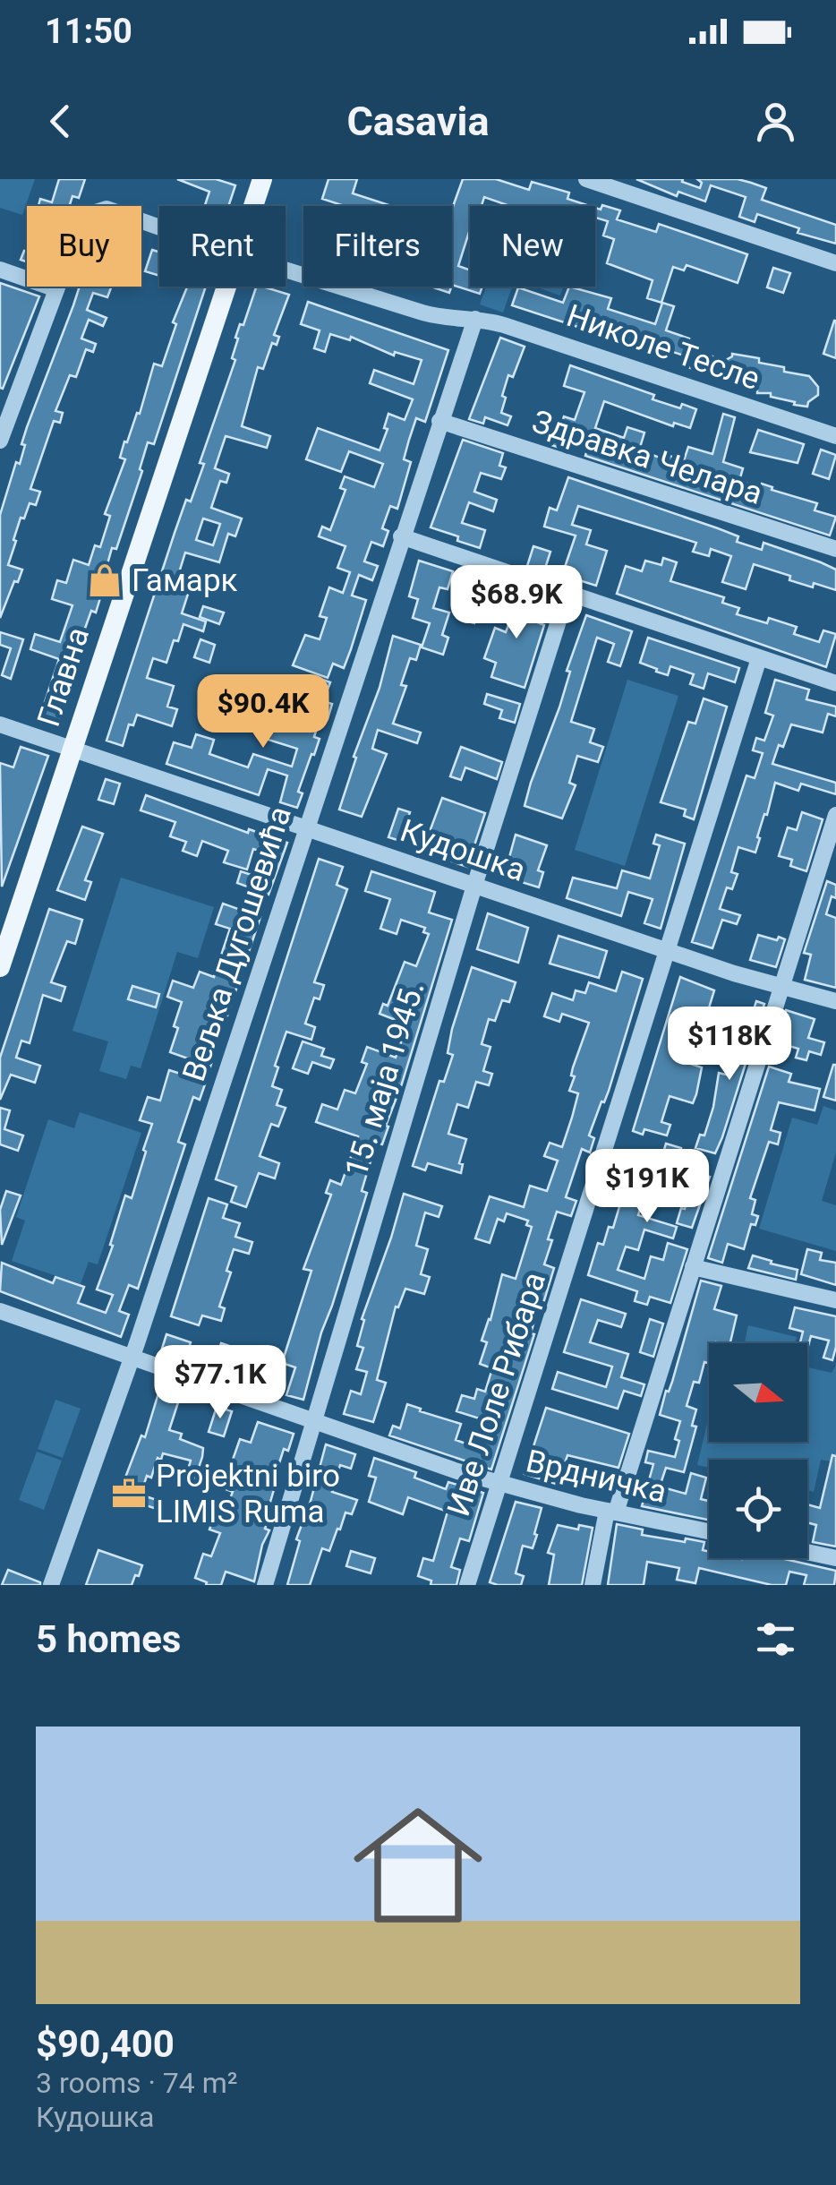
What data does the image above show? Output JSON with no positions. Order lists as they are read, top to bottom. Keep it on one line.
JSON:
{"streets":{"main road":["Главна"],"street":["Николе Тесле","Здравка Челара","Кудошка","Вељка Дугошевића","15. маја 1945.","Иве Лоле Рибара","Врдничка"]},"crossings":[["Николе Тесле","Вељка Дугошевића"],["Здравка Челара","Вељка Дугошевића"],["Главна","Кудошка"],["Кудошка","Вељка Дугошевића"],["Кудошка","15. маја 1945."],["Кудошка","Иве Лоле Рибара"],["Вељка Дугошевића","Врдничка"],["15. маја 1945.","Врдничка"],["Иве Лоле Рибара","Врдничка"]],"places":{"shop":["Гамарк"],"office":["Projektni biro LIMIS Ruma"]},"north":"right","page":{"status":"11:50","header":"Casavia","chip":["Buy","Rent","Filters","New"],"price":["$68.9K","$90.4K","$118K","$191K","$77.1K"],"heading":"5 homes","list":[{"name":"$90,400","note":"3 rooms · 74 m² · Кудошка"}]}}
